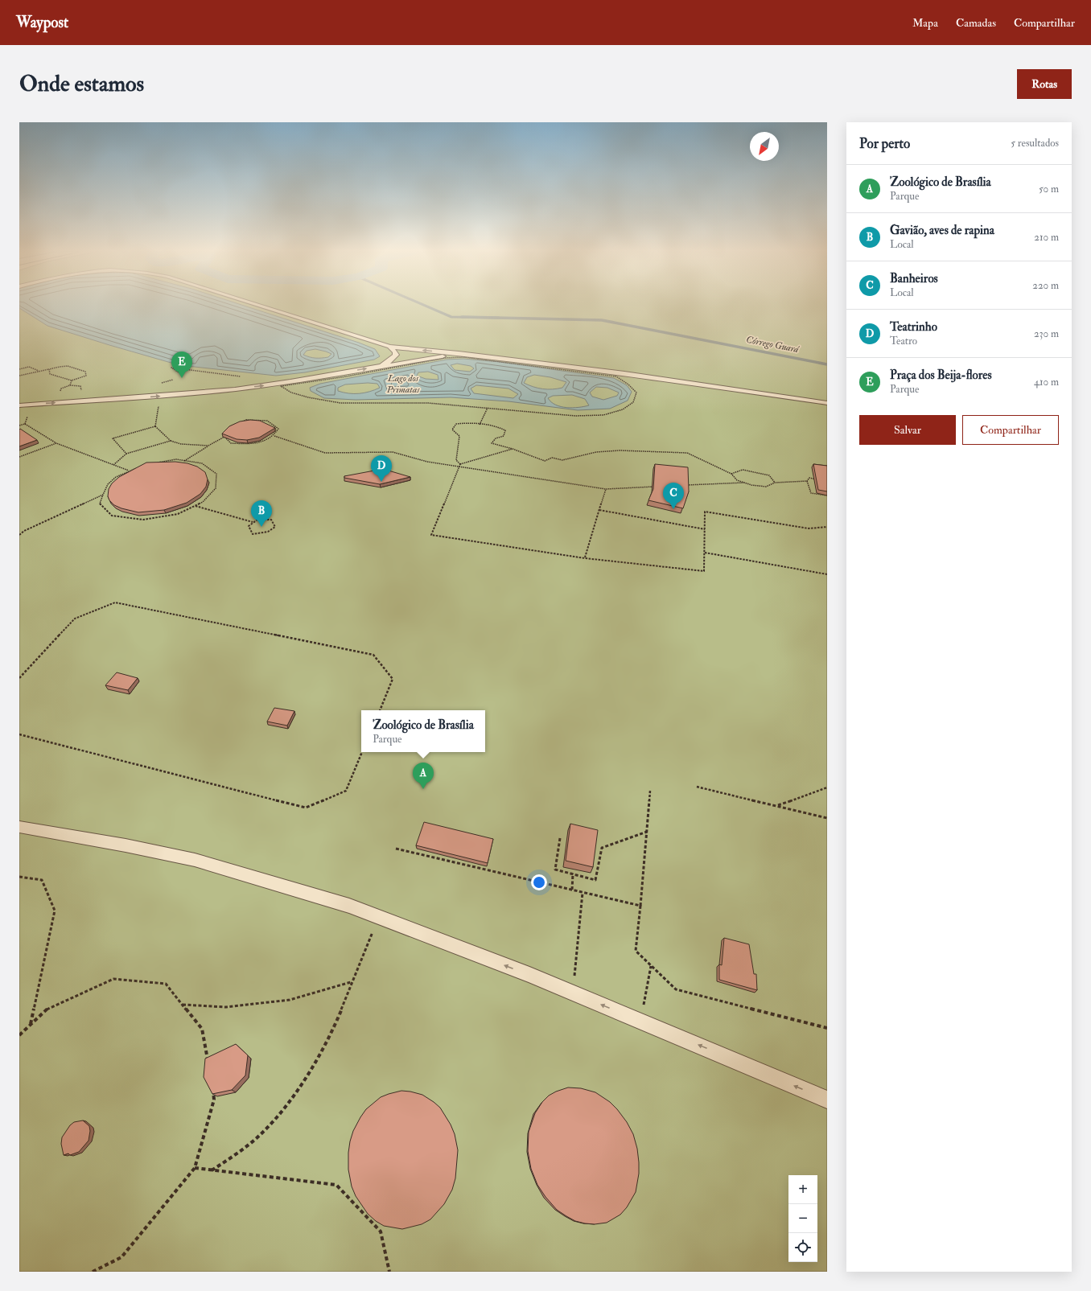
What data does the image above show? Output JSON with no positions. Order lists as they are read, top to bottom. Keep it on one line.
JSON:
{"water":["Córrego Guará","Lago dos Primatas"],"north":"bottom left","page":{"header":"Waypost","nav":["Mapa","Camadas","Compartilhar"],"buttons":["Rotas",["Salvar","Compartilhar"]],"title":"Onde estamos","heading":["Por perto","5 resultados"],"list":[{"mark":"A","name":"Zoológico de Brasília","note":"Parque","value":"50 m"},{"mark":"B","name":"Gavião, aves de rapina","note":"Local","value":"210 m"},{"mark":"C","name":"Banheiros","note":"Local","value":"220 m"},{"mark":"D","name":"Teatrinho","note":"Teatro","value":"230 m"},{"mark":"E","name":"Praça dos Beija-flores","note":"Parque","value":"410 m"}],"pins":["E","D","C","B","A"],"popup":["Zoológico de Brasília","Parque"],"map_buttons":["+","−"]}}
